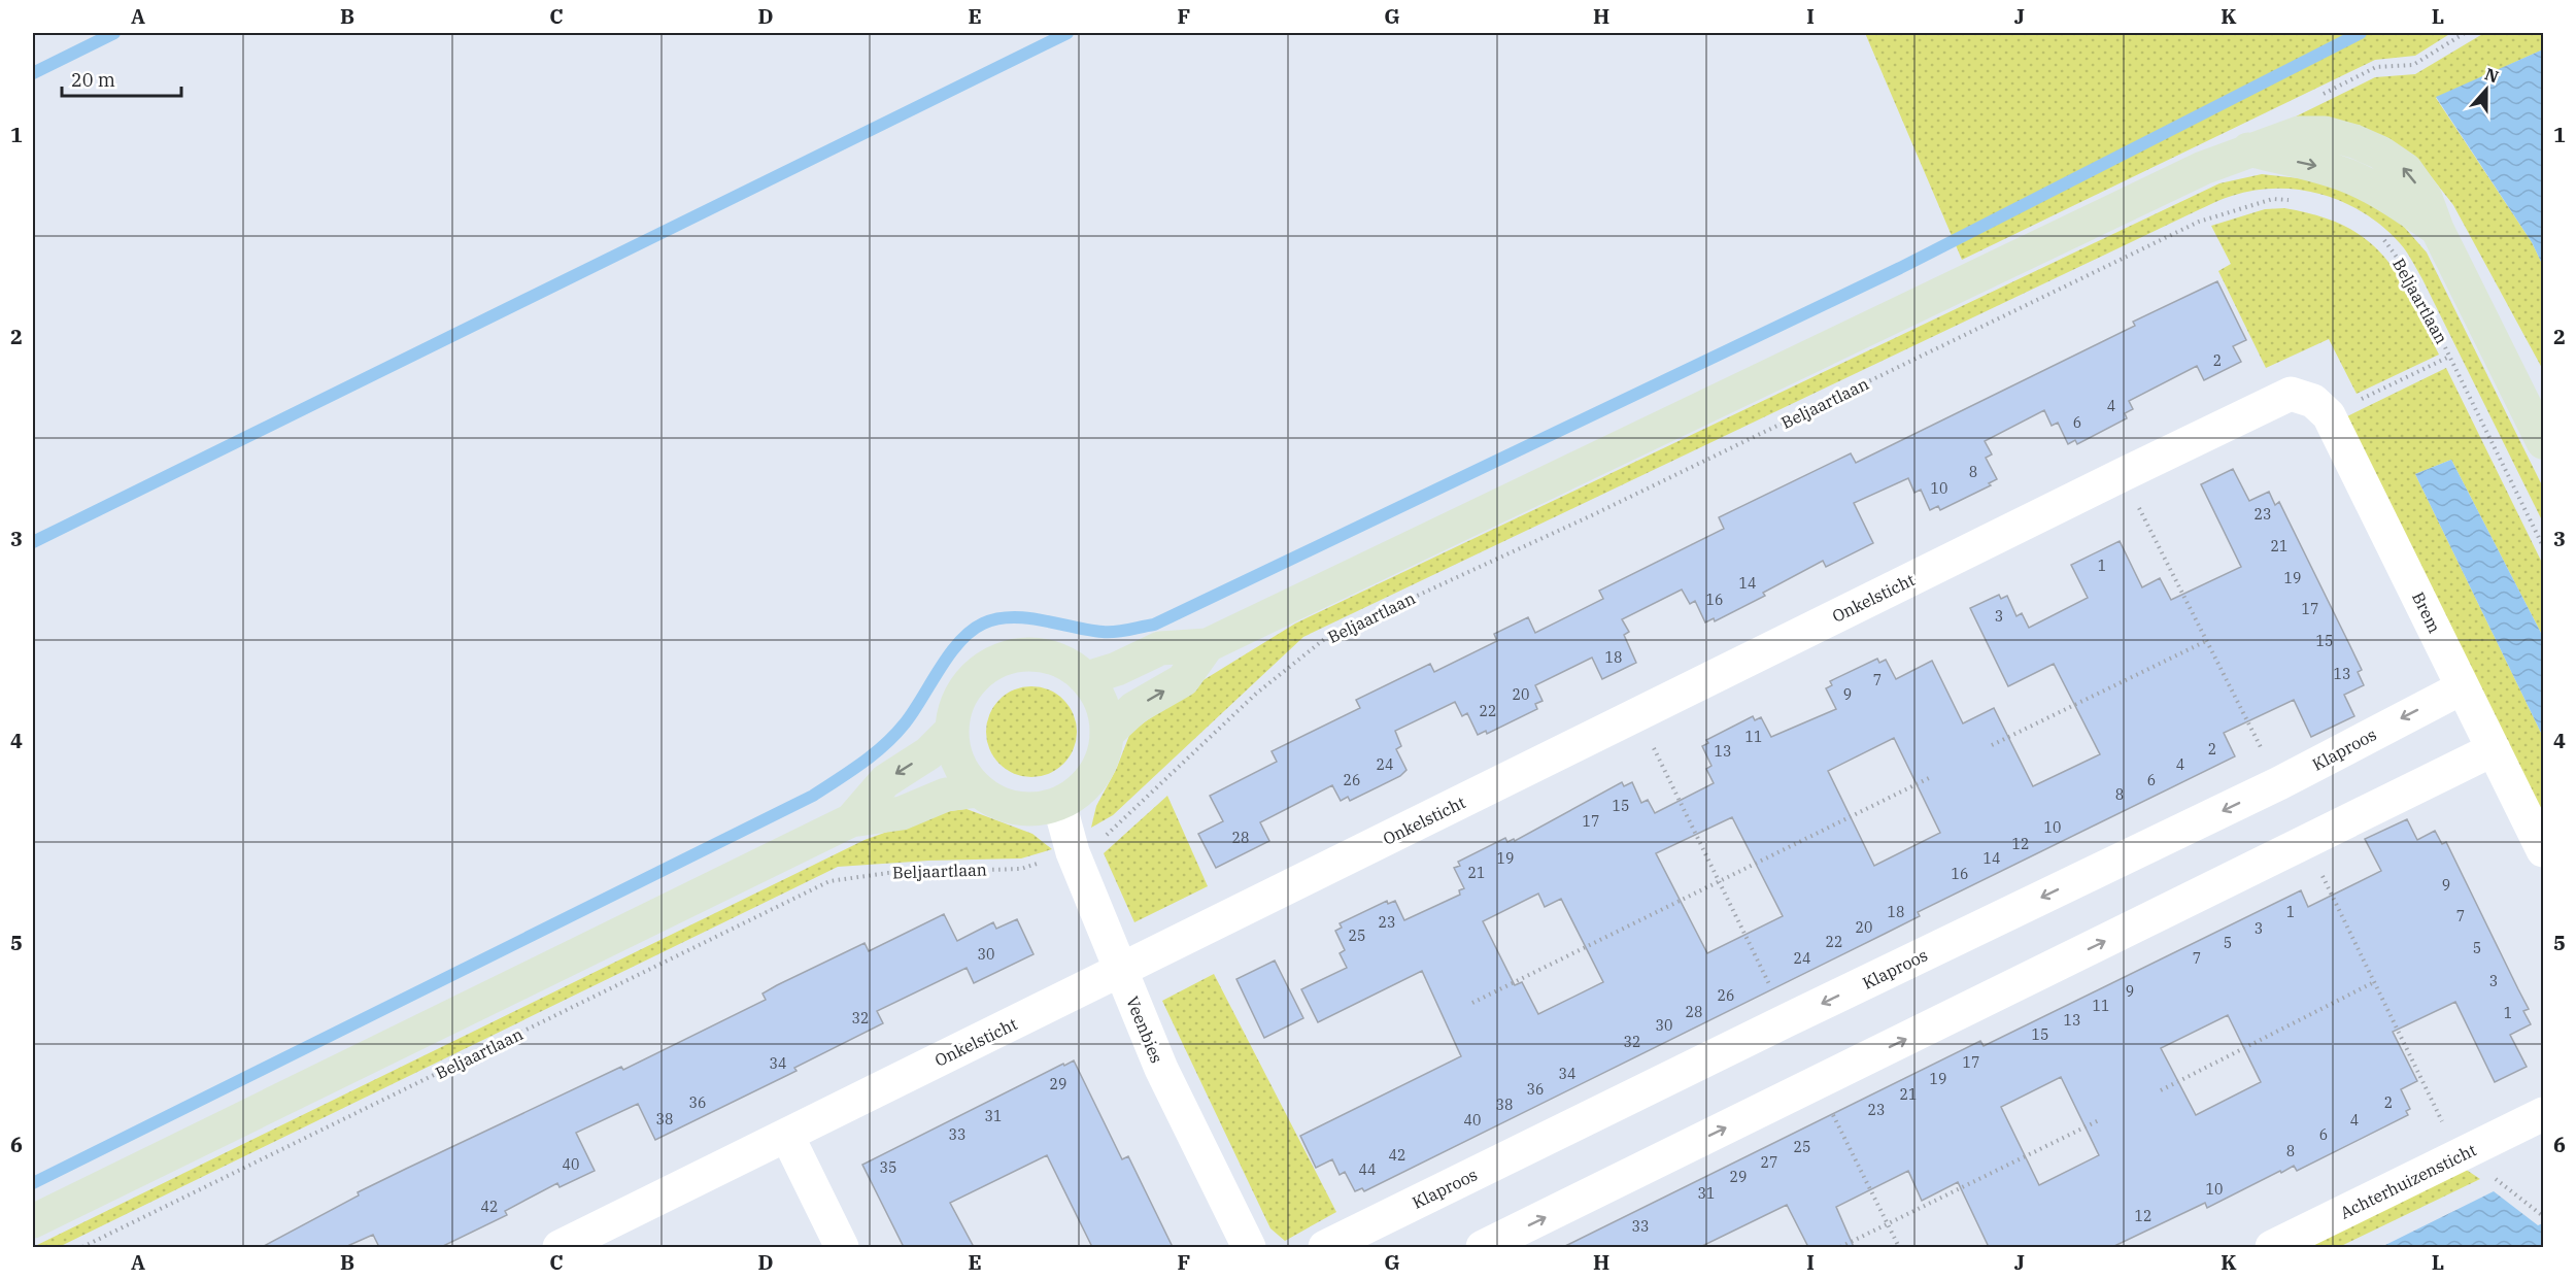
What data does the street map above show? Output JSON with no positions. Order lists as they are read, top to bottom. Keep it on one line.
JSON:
{"streets":{"street":["Onkelsticht","Brem","Klaproos","Veenbies","Achterhuizensticht"],"path":["Beljaartlaan"]},"crossings":[["Beljaartlaan","Veenbies"],["Onkelsticht","Brem"],["Onkelsticht","Veenbies"],["Brem","Klaproos"]],"house_numbers":["2","4","6","8","10","23","21","1","19","14","16","17","3","15","18","13","7","20","9","22","11","2","13","24","4","26","6","8","15","17","10","28","12","19","14","21","16","9","18","1","7","23","20","3","25","22","5","5","30","24","7","3","9","26","11","28","1","32","13","30","15","32","17","34","34","19","29","36","21","36","2","38","23","31","38","40","4","33","6","25","8","42","27","40","35","44","29","10","31","42","12","33"],"scale_bar":"20 m","north":"top","grid":{"columns":["A","B","C","D","E","F","G","H","I","J","K","L"],"rows":["1","2","3","4","5","6"]}}
